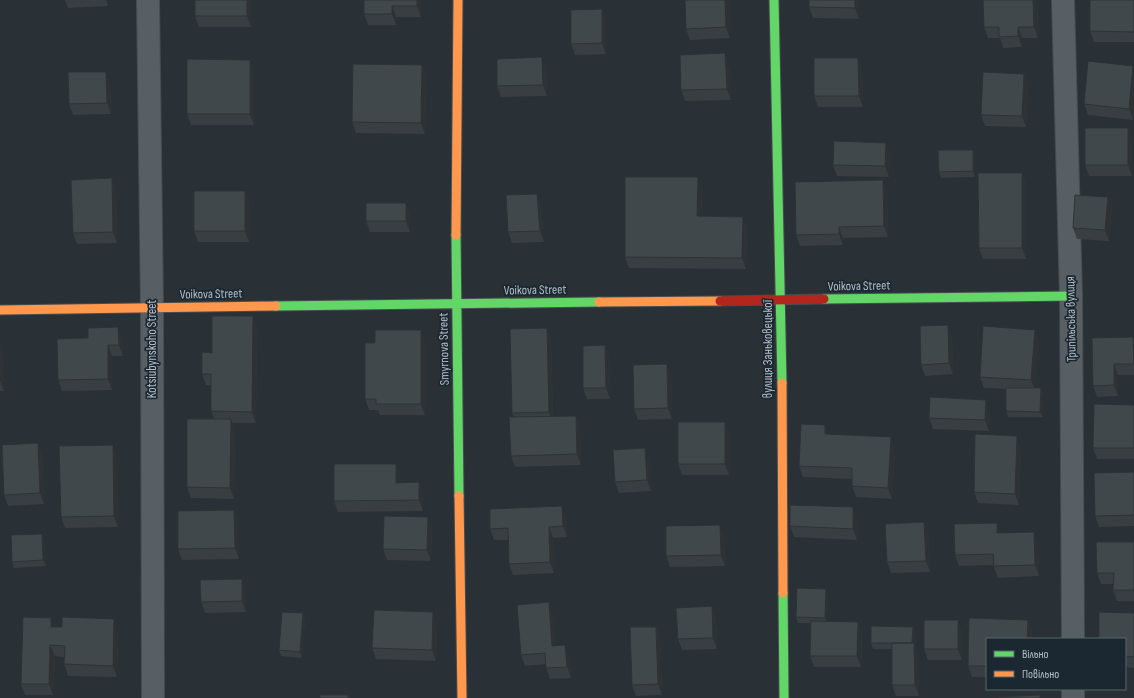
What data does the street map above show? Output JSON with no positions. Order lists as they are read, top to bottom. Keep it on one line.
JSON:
{"streets":{"street":["Voikova Street","Трипільська вулиця","Kotsiubynskoho Street","Smyrnova Street","вулиця Заньковецької"]},"crossings":[["Voikova Street","Трипільська вулиця"],["Voikova Street","Kotsiubynskoho Street"],["Voikova Street","Smyrnova Street"],["Voikova Street","вулиця Заньковецької"]],"legend":["Вільно","Повільно"]}
